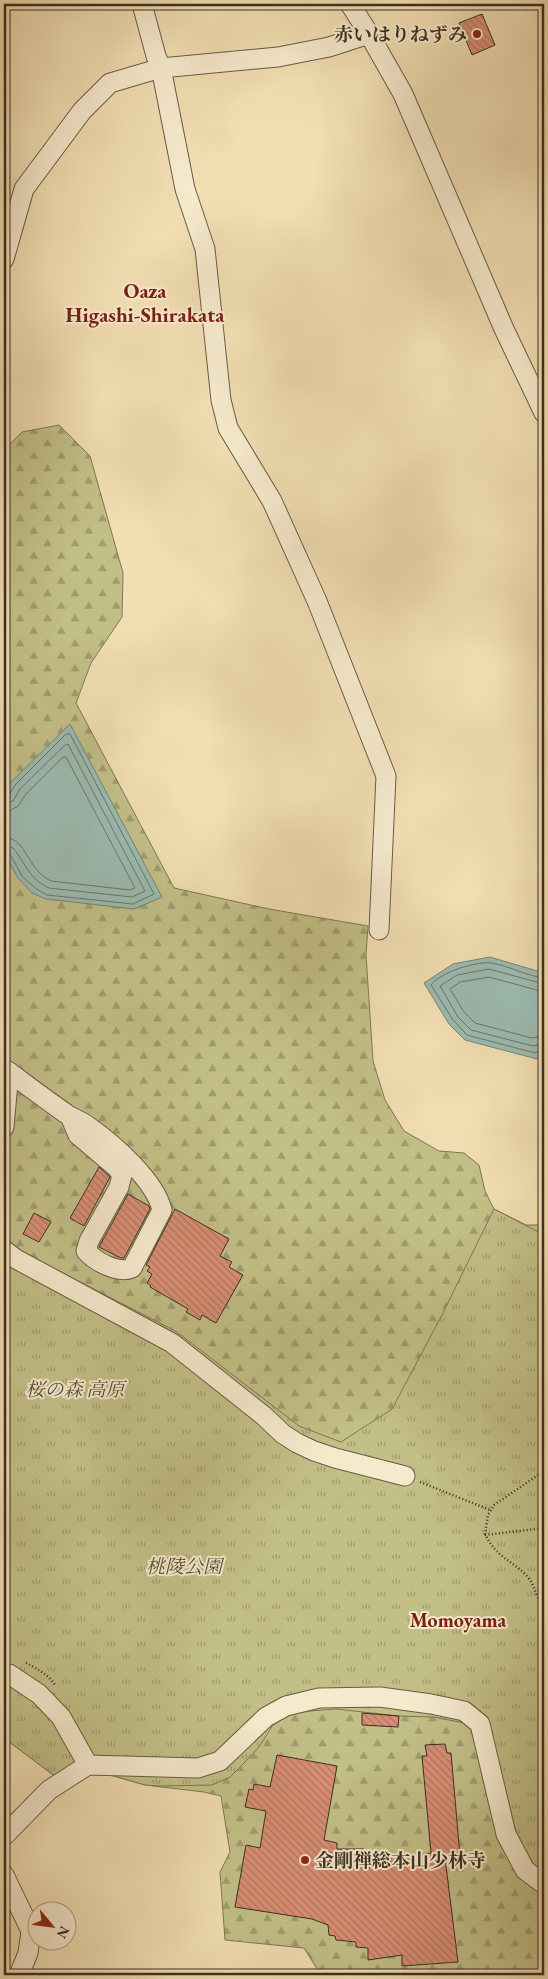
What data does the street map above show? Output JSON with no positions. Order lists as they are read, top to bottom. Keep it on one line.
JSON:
{"districts":["Oaza Higashi-Shirakata","Momoyama"],"parks":["桜の森 高原","桃陵公園"],"places":["赤いはりねずみ","金剛禅総本山少林寺"],"north":"bottom right"}
